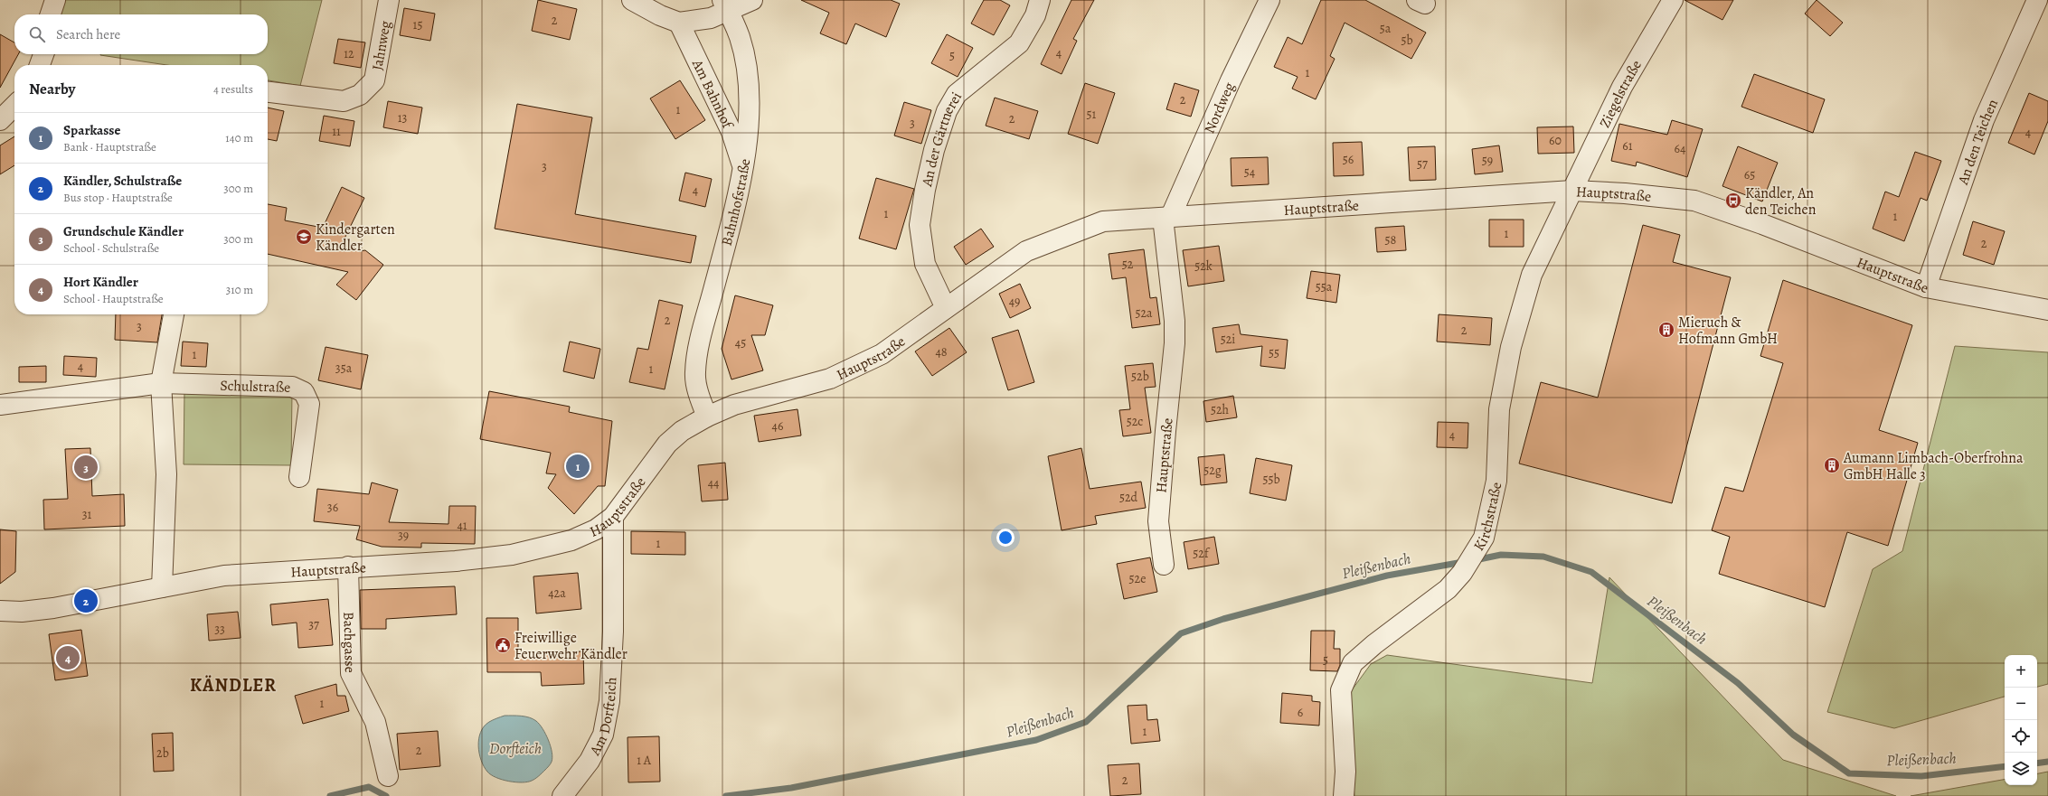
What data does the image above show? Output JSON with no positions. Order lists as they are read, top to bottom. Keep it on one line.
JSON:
{"streets":{"street":["Jahnweg","Am Bahnhof","Ziegelstraße","Nordweg","An der Gärtnerei","An den Teichen","Hauptstraße","Bahnhofstraße","Schulstraße","Kirchstraße","Bachgasse","Am Dorfteich"]},"crossings":[["Am Bahnhof","Bahnhofstraße"],["Ziegelstraße","Hauptstraße"],["Ziegelstraße","Kirchstraße"],["Nordweg","Hauptstraße"],["An der Gärtnerei","Hauptstraße"],["An den Teichen","Hauptstraße"],["Hauptstraße","Bahnhofstraße"],["Hauptstraße","Kirchstraße"],["Hauptstraße","Bachgasse"],["Hauptstraße","Am Dorfteich"]],"districts":["KÄNDLER"],"water":["Pleißenbach","Dorfteich"],"places":{"bus stop":["Kändler, An den Teichen"],"school or university":["Kindergarten Kändler"],"building":["Mieruch & Hofmann GmbH","Aumann Limbach-Oberfrohna GmbH Halle 3"],"public building":["Freiwillige Feuerwehr Kändler"]},"house_numbers":["2","15","5a","5b","4","12","5","1","2","1","51","13","2","3","11","4","60","61","64","56","59","57","3","54","65","4","1","1","1","58","2","52","52k","55a","49","52a","2","3","2","52i","45","48","55","1","4","35a","1","52b","52h","52c","46","4","52g","55b","44","52d","36","31","41","39","1","52f","52e","42a","37","33","5","1","6","1","2","2b","1 A","2"],"page":{"search":"Search here","heading":["Nearby","4 results"],"list":[{"mark":"1","name":"Sparkasse","note":"Bank · Hauptstraße","value":"140 m"},{"mark":"2","name":"Kändler, Schulstraße","note":"Bus stop · Hauptstraße","value":"300 m"},{"mark":"3","name":"Grundschule Kändler","note":"School · Schulstraße","value":"300 m"},{"mark":"4","name":"Hort Kändler","note":"School · Hauptstraße","value":"310 m"}],"pins":["1","3","2","4"],"map_buttons":["+","−"]}}
